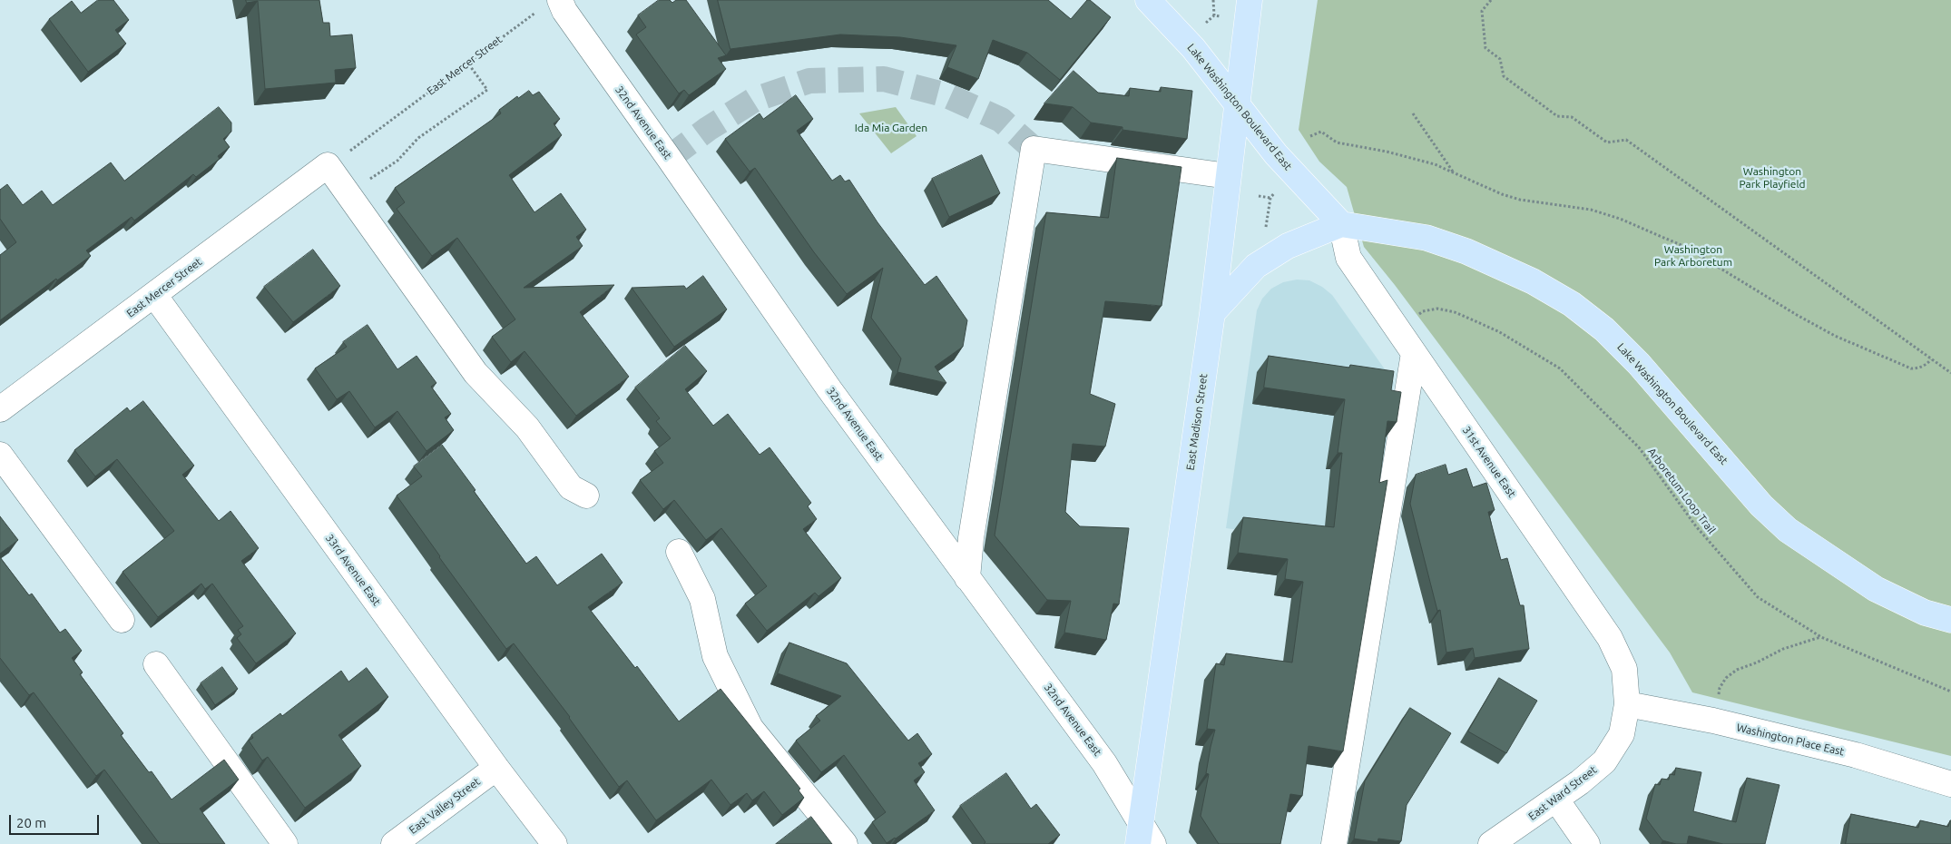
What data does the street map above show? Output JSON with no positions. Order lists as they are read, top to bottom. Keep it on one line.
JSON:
{"streets":{"main road":["Lake Washington Boulevard East","East Madison Street"],"street":["East Mercer Street","32nd Avenue East","31st Avenue East","33rd Avenue East","Washington Place East","East Ward Street","East Valley Street"],"path":["Arboretum Loop Trail"]},"crossings":[["East Mercer Street","32nd Avenue East"],["East Mercer Street","33rd Avenue East"],["Lake Washington Boulevard East","East Madison Street"],["Lake Washington Boulevard East","31st Avenue East"],["32nd Avenue East","East Madison Street"],["31st Avenue East","Washington Place East"],["31st Avenue East","East Ward Street"],["33rd Avenue East","East Valley Street"],["Washington Place East","East Ward Street"]],"parks":["Ida Mia Garden","Washington Park Playfield","Washington Park Arboretum"],"scale_bar":"20 m"}
